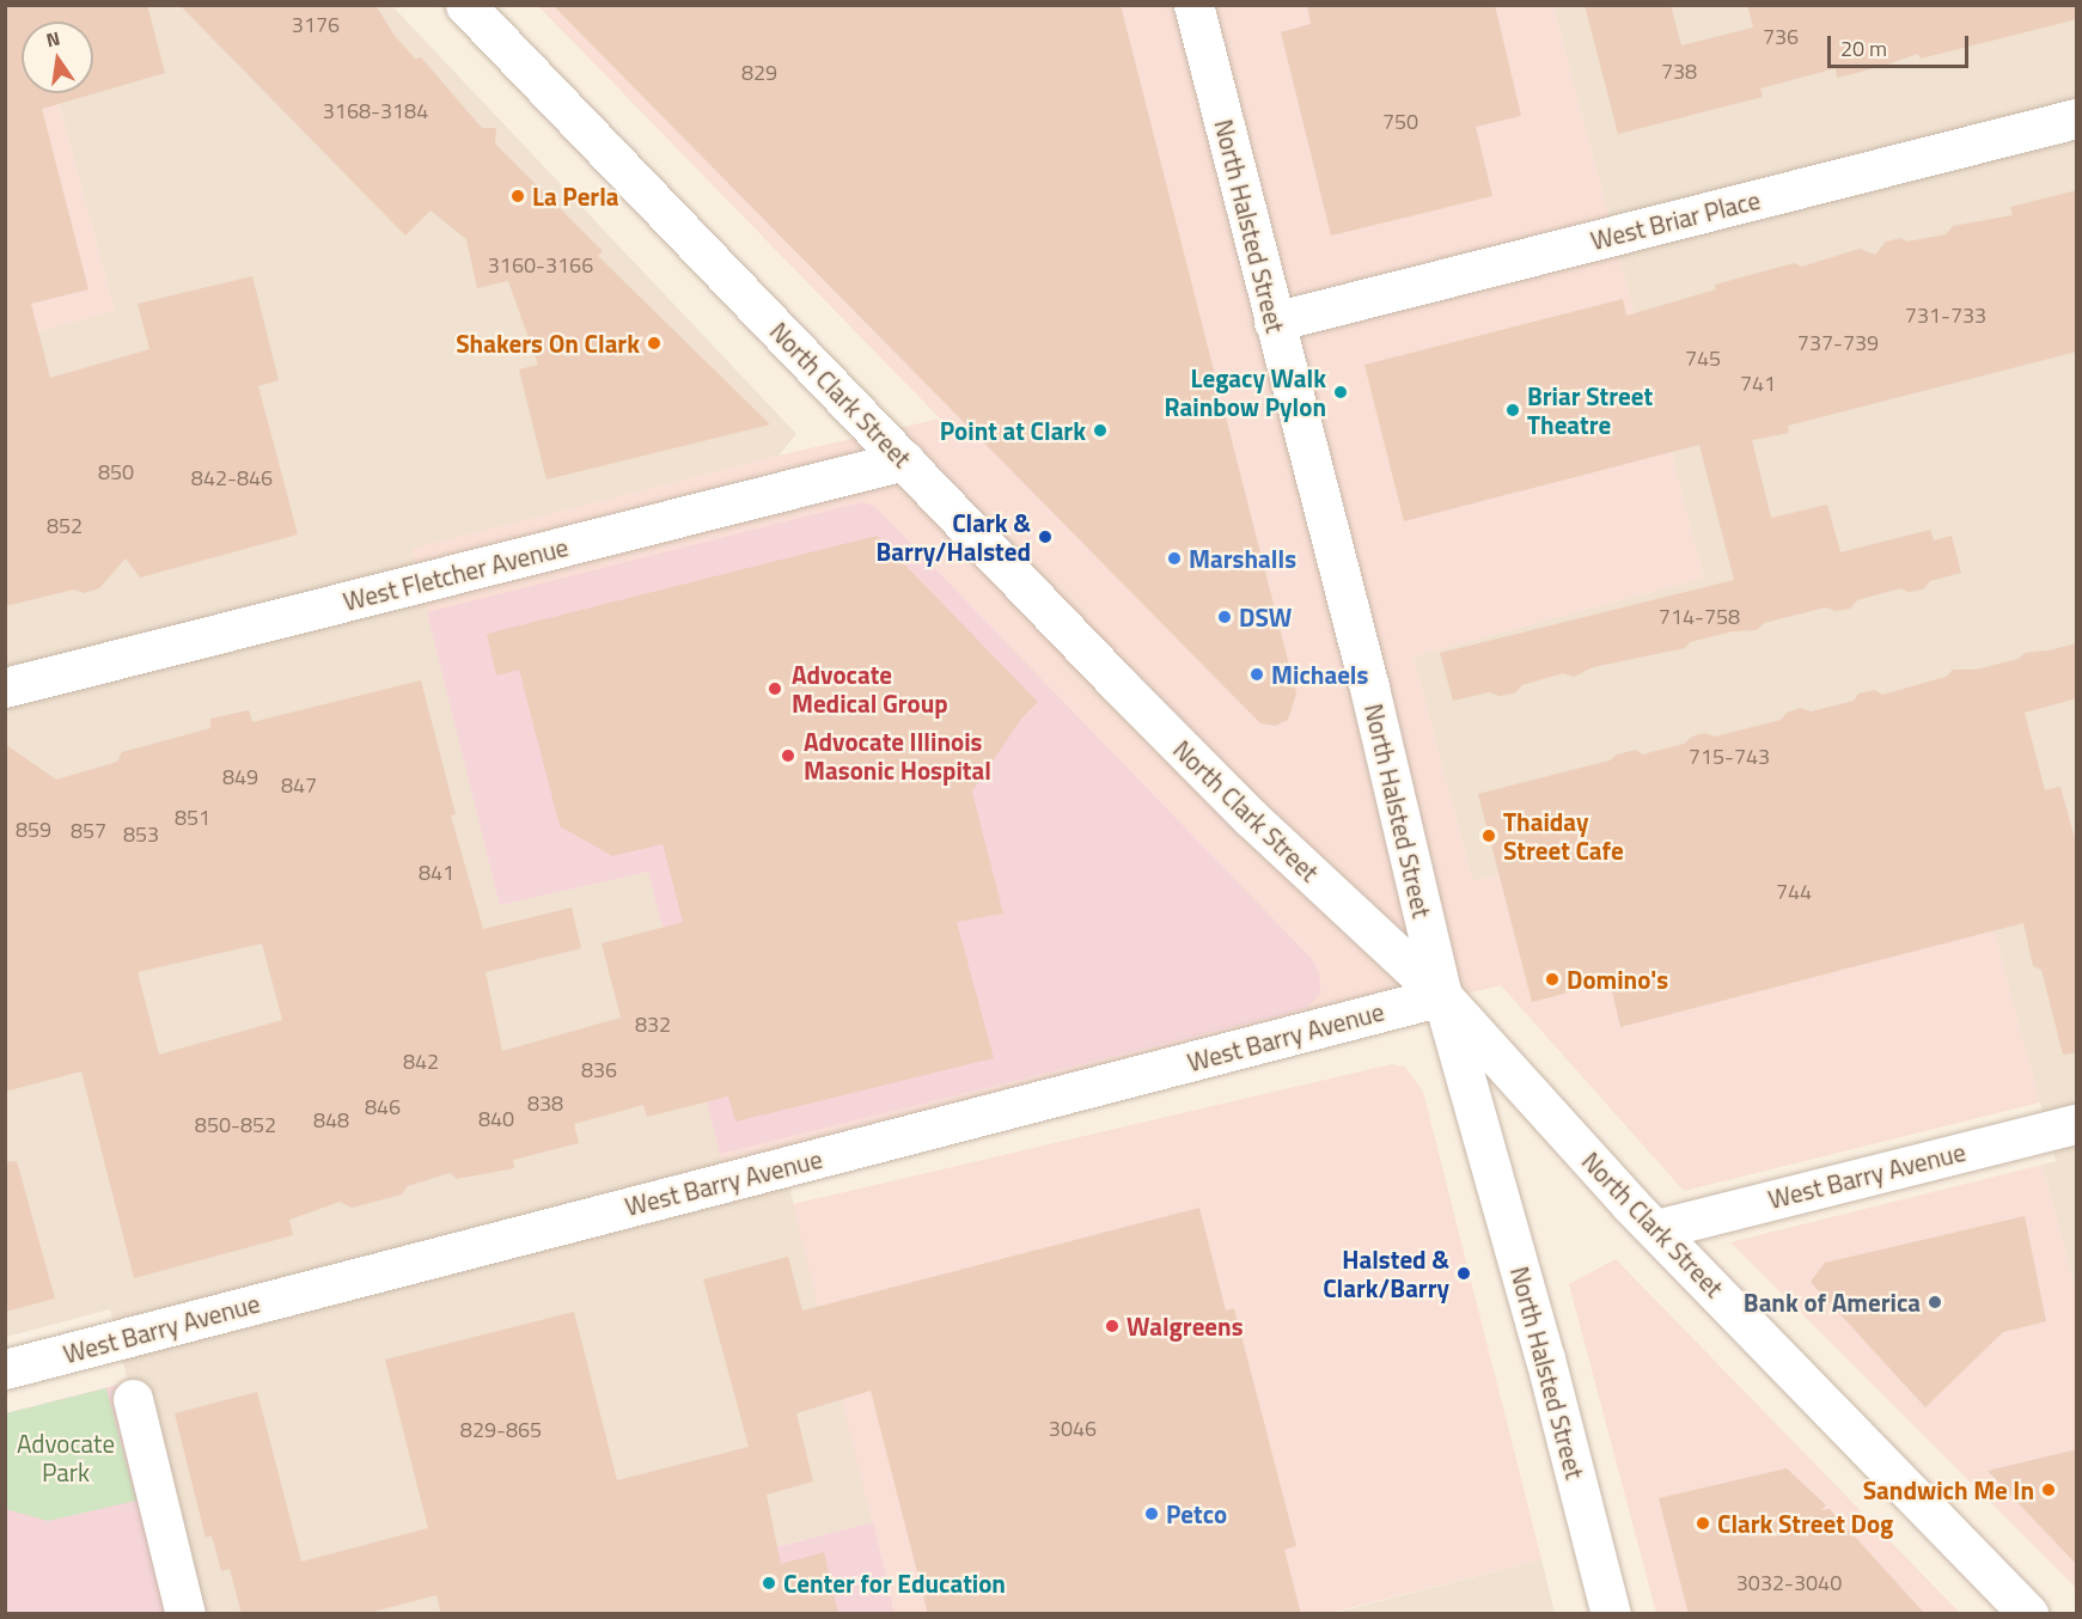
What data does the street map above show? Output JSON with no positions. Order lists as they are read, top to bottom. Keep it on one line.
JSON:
{"streets":{"main road":["West Briar Place","North Halsted Street","North Clark Street","West Fletcher Avenue","West Barry Avenue"]},"crossings":[["West Briar Place","North Halsted Street"],["North Halsted Street","North Clark Street"],["North Halsted Street","West Barry Avenue"],["North Clark Street","West Fletcher Avenue"],["North Clark Street","West Barry Avenue"]],"parks":["Advocate Park"],"places":["La Perla","Shakers On Clark","Legacy Walk Rainbow Pylon","Briar Street Theatre","Point at Clark","Clark & Barry/Halsted","Marshalls","DSW","Michaels","Advocate Medical Group","Advocate Illinois Masonic Hospital","Thaiday Street Cafe","Domino's","Halsted & Clark/Barry","Bank of America","Walgreens","Sandwich Me In","Petco","Clark Street Dog","Center for Education"],"house_numbers":["3176","736","738","829","3168-3184","750","3160-3166","731-733","737-739","745","741","850","842-846","852","714-758","715-743","849","847","851","859","857","853","841","744","832","842","836","838","846","840","848","850-852","3046","829-865","3032-3040"],"scale_bar":"20 m","north":"top"}
